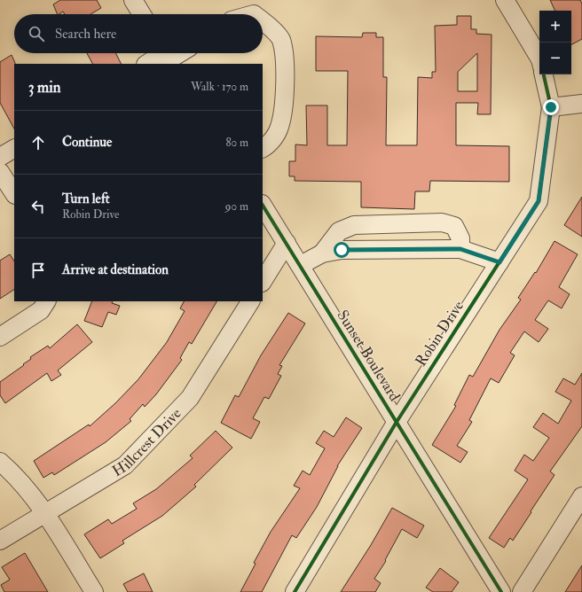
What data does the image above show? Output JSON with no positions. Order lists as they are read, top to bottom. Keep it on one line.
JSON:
{"streets":{"street":["Robin Drive","Sunset Boulevard","Hillcrest Drive"]},"crossings":[["Robin Drive","Sunset Boulevard"]],"page":{"map_buttons":["+","−"],"search":"Search here","heading":["3 min","Walk · 170 m"],"list":[["Continue","80 m"],["Turn left","Robin Drive","90 m"],"Arrive at destination"]}}
